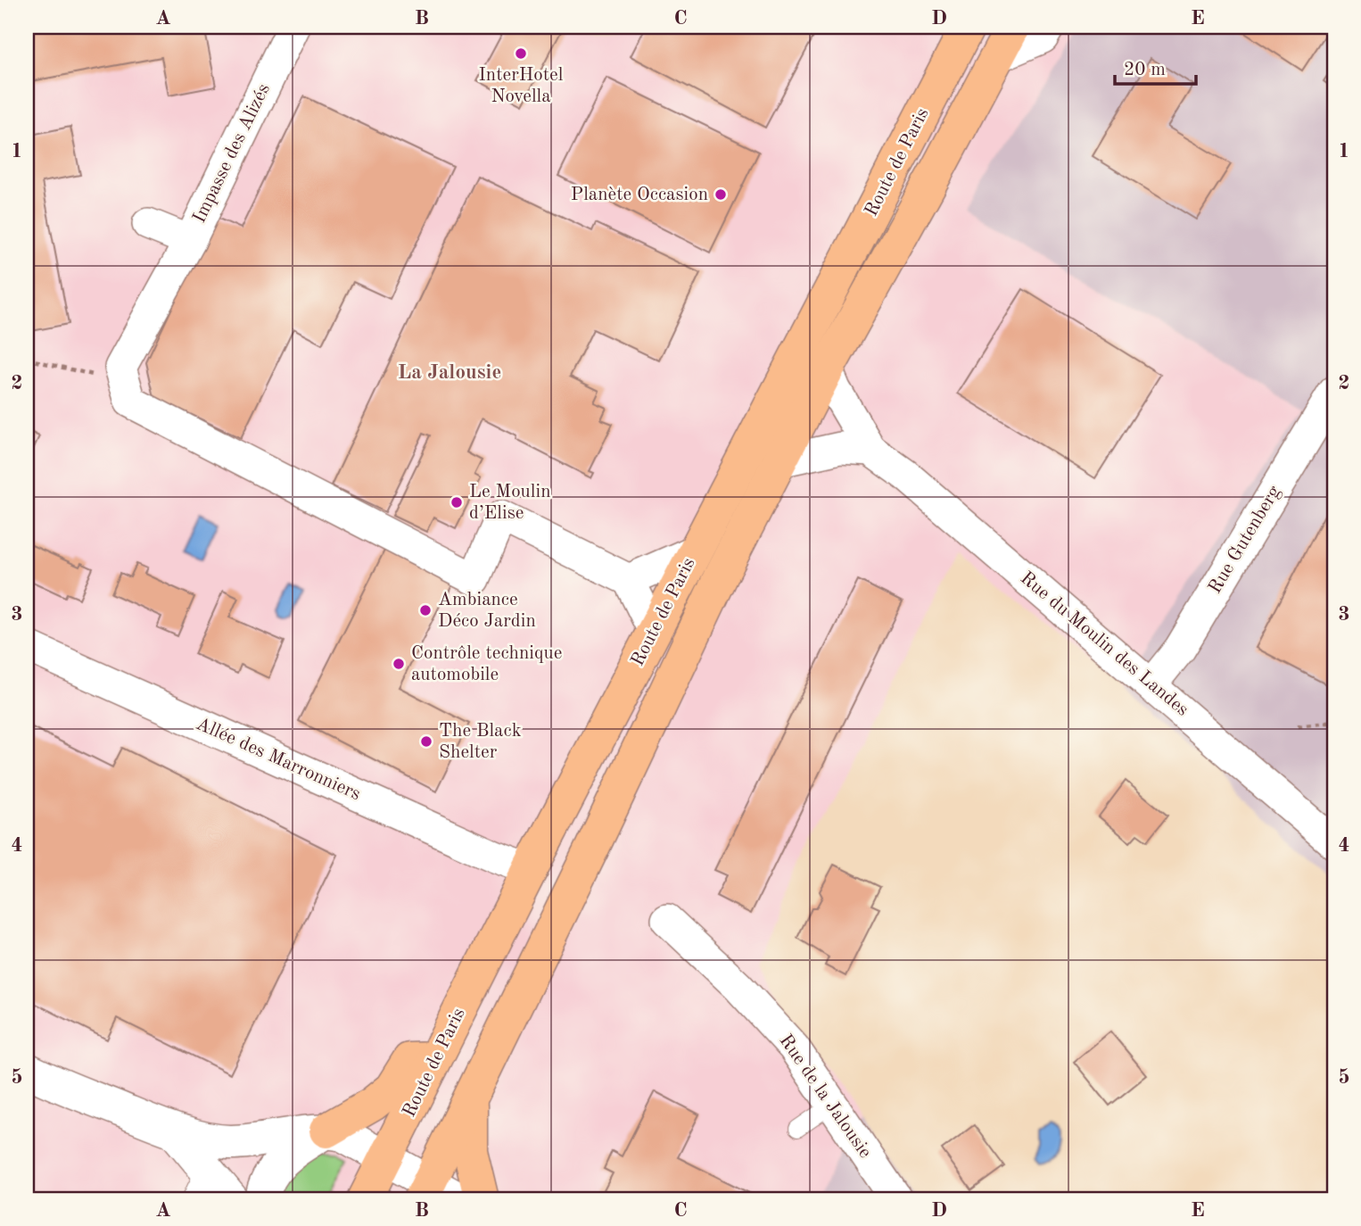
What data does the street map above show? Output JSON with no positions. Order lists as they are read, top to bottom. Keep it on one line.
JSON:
{"streets":{"main road":["Route de Paris"],"street":["Impasse des Alizés","Rue Gutenberg","Rue du Moulin des Landes","Allée des Marronniers","Rue de la Jalousie"]},"crossings":[["Route de Paris","Rue du Moulin des Landes"],["Route de Paris","Allée des Marronniers"],["Rue Gutenberg","Rue du Moulin des Landes"]],"districts":["La Jalousie"],"places":["InterHotel Novella","Planète Occasion","Le Moulin d’Elise","Ambiance Déco Jardin","Contrôle technique automobile","The Black Shelter"],"scale_bar":"20 m","grid":{"columns":["A","B","C","D","E"],"rows":["1","2","3","4","5"]}}
